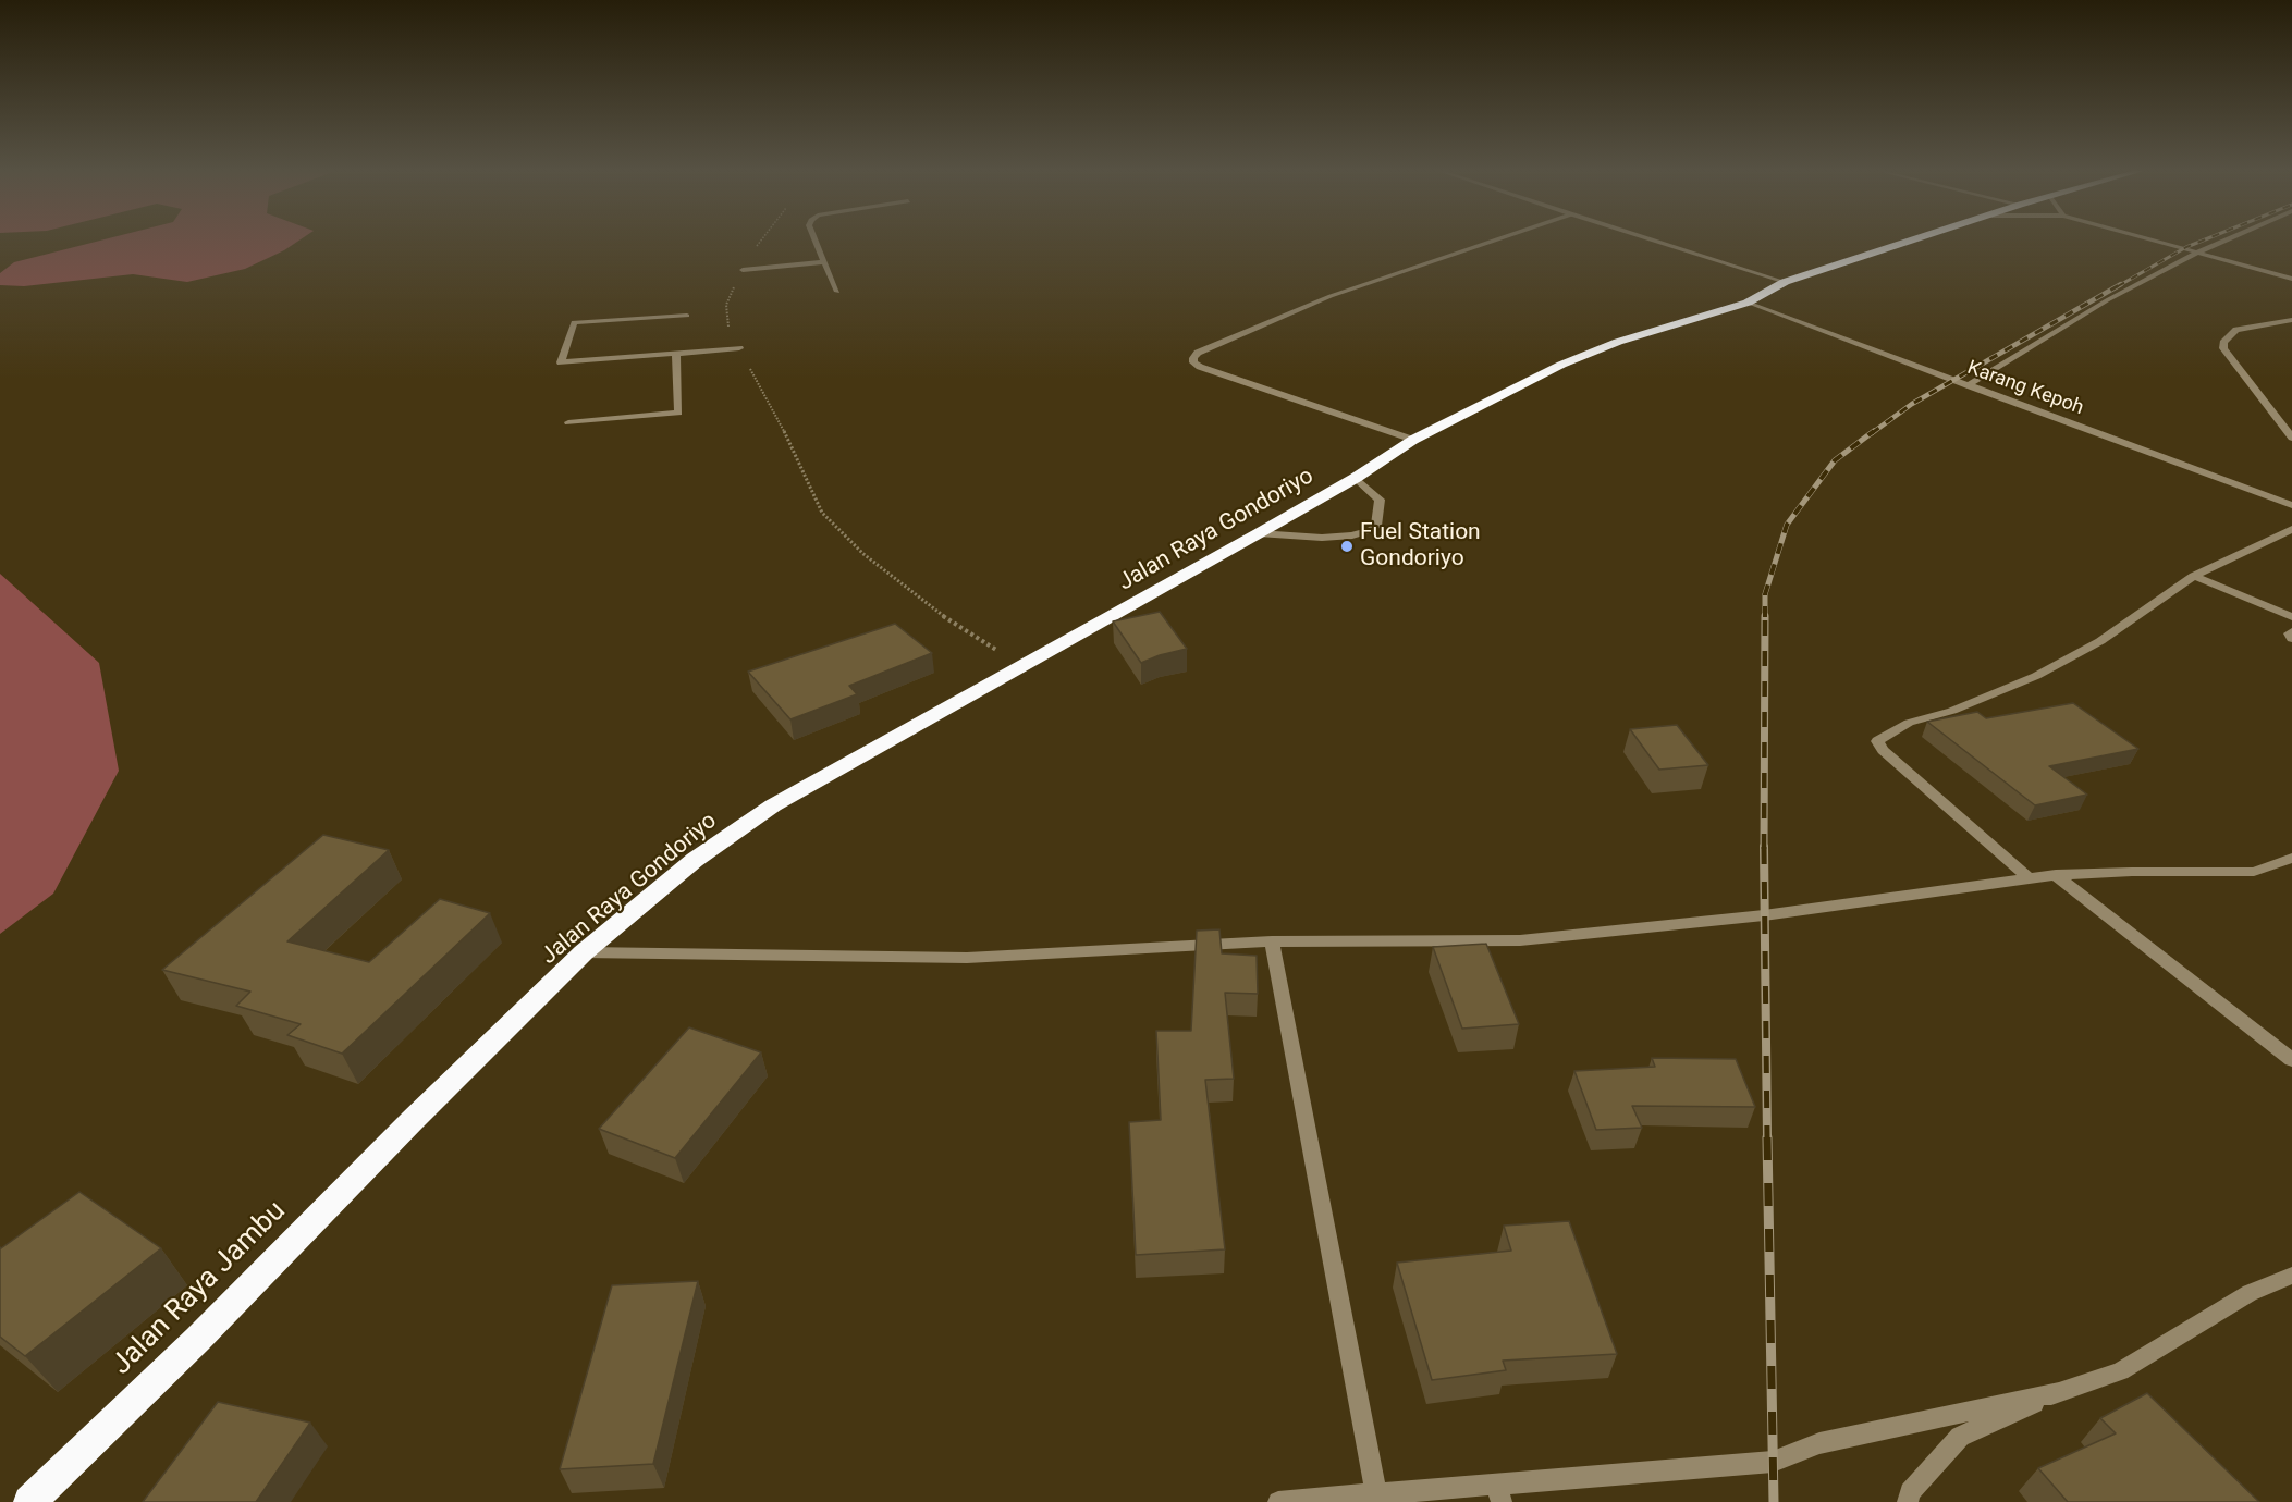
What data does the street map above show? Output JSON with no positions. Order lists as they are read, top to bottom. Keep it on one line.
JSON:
{"streets":{"highway":["Jalan Raya Gondoriyo","Jalan Raya Jambu"],"street":["Karang Kepoh"]},"crossings":[["Karang Kepoh","Jalan Raya Gondoriyo"],["Jalan Raya Gondoriyo","Jalan Raya Jambu"]],"places":["Fuel Station Gondoriyo"]}
